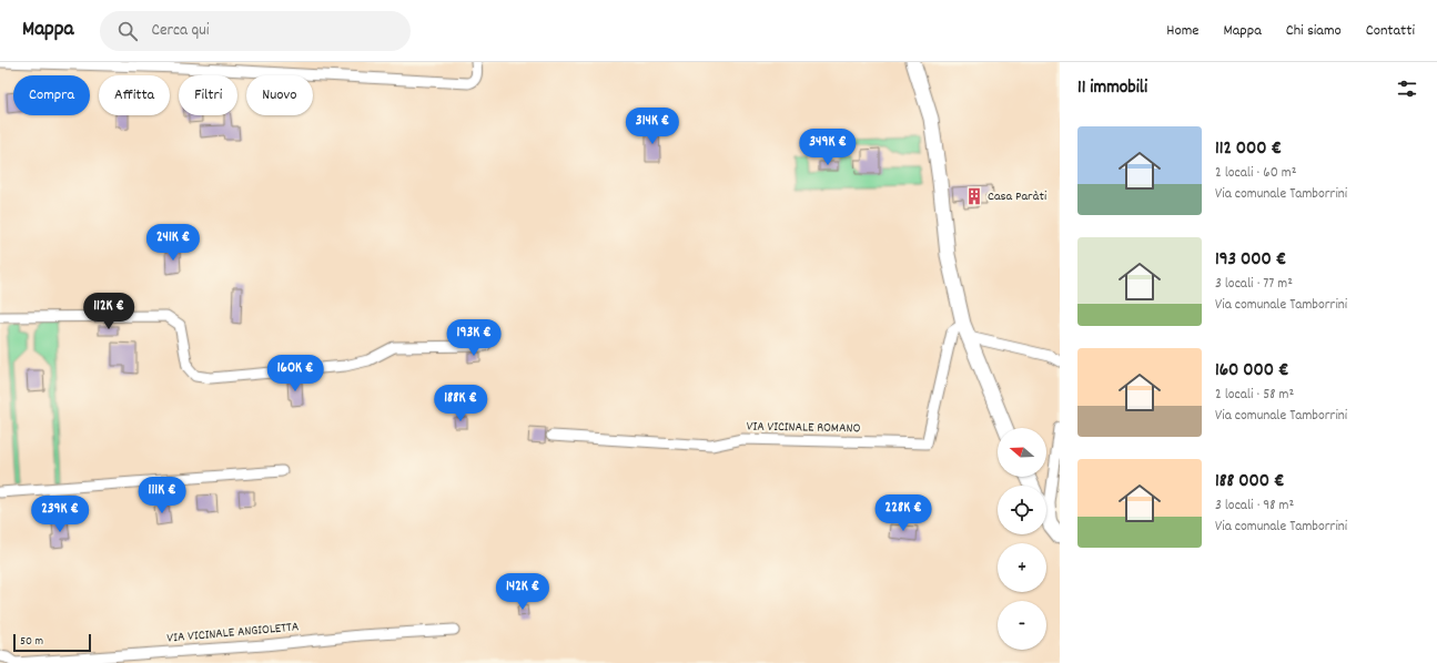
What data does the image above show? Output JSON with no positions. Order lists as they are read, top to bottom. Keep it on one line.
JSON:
{"streets":{"street":["VIA VICINALE ROMANO","VIA VICINALE ANGIOLETTA"]},"places":{"building":["Casa Paràti"]},"scale_bar":"50 m","north":"left","page":{"header":"Mappa","search":"Cerca qui","nav":["Home","Mappa","Chi siamo","Contatti"],"heading":"11 immobili","chip":["Compra","Affitta","Filtri","Nuovo"],"price":["314K €","349K €","241K €","112K €","193K €","160K €","188K €","111K €","228K €","239K €","142K €"],"list":[{"name":"112 000 €","note":"2 locali · 60 m² · Via comunale Tamborrini"},{"name":"193 000 €","note":"3 locali · 77 m² · Via comunale Tamborrini"},{"name":"160 000 €","note":"2 locali · 58 m² · Via comunale Tamborrini"},{"name":"188 000 €","note":"3 locali · 98 m² · Via comunale Tamborrini"}],"map_buttons":["+","−"],"scale":"50 m"}}
